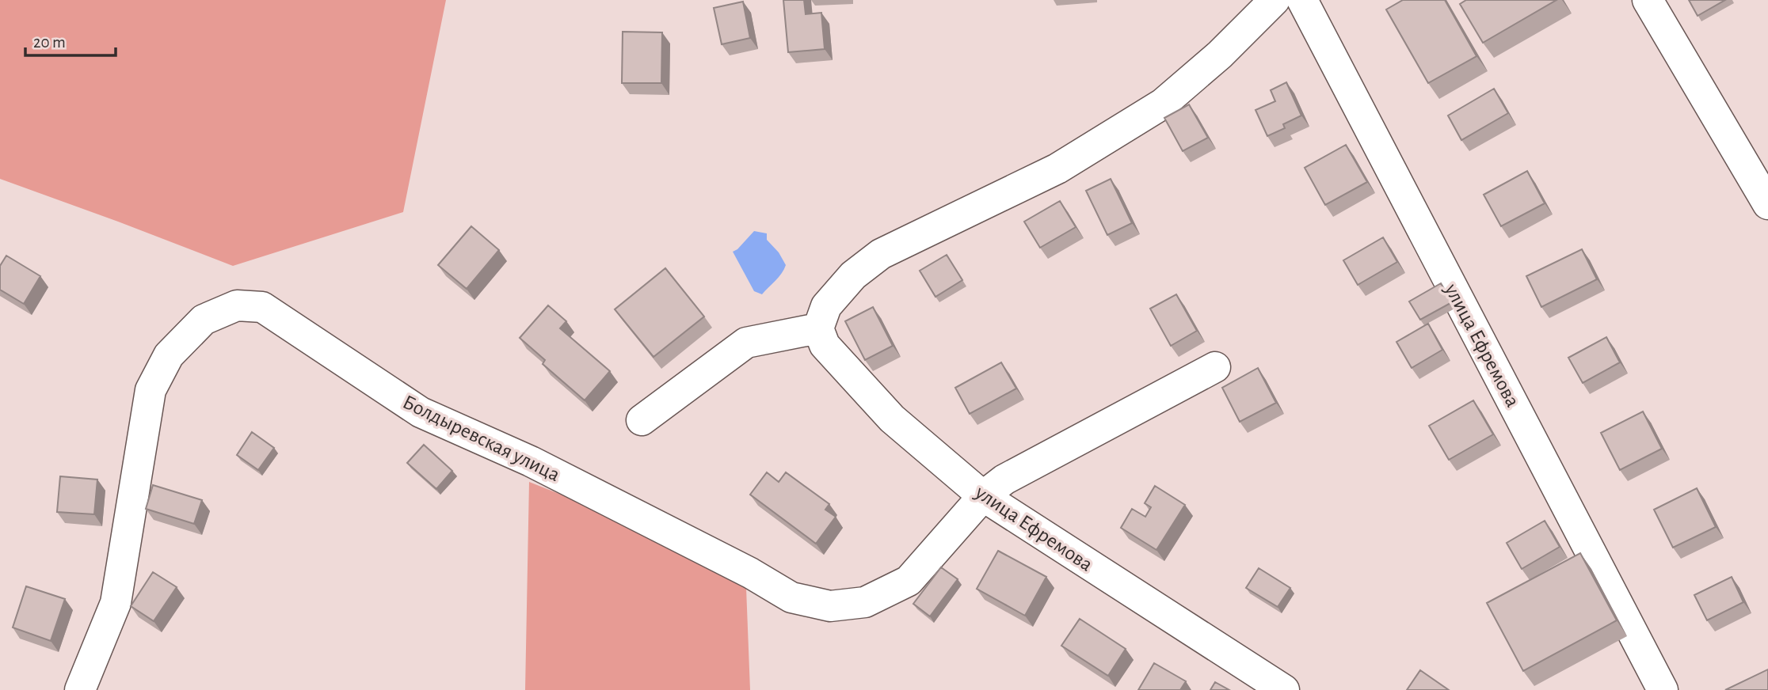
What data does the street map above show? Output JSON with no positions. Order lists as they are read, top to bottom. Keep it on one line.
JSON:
{"streets":{"street":["улица Ефремова","Болдыревская улица"]},"crossings":[["улица Ефремова","Болдыревская улица"]],"scale_bar":"20 m"}
